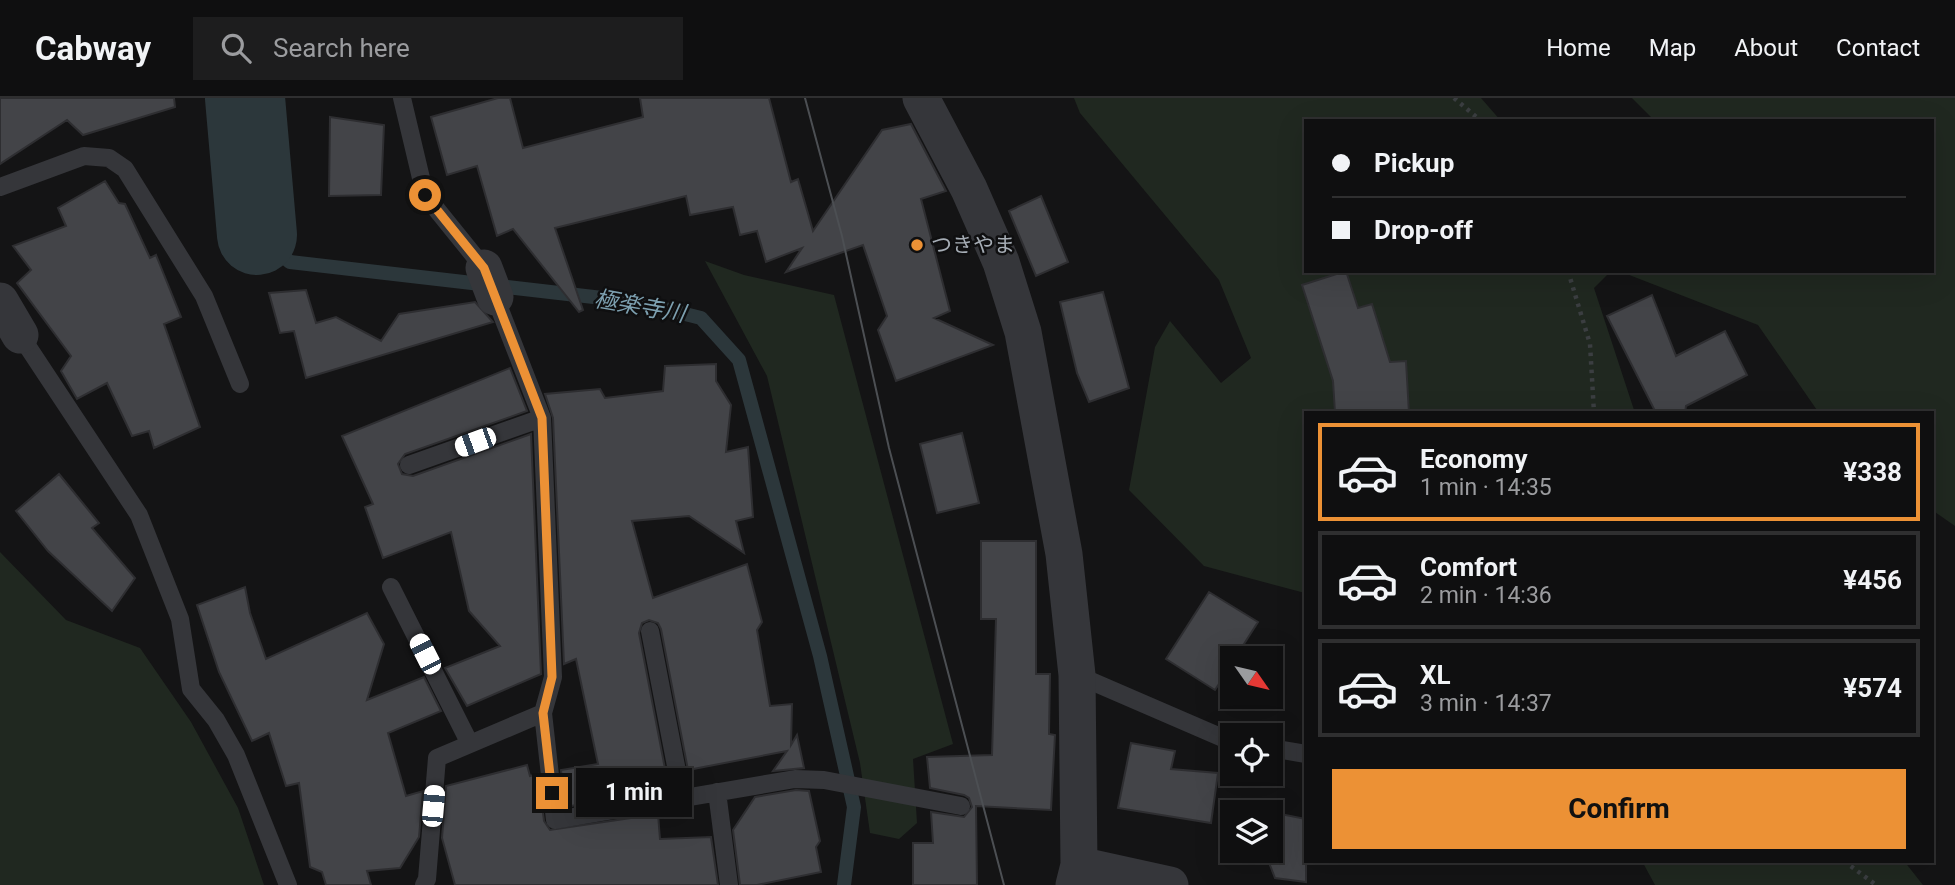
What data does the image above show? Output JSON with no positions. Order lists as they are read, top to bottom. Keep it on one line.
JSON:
{"water":["極楽寺川"],"places":["つきやま"],"north":"bottom right","page":{"header":"Cabway","search":"Search here","nav":["Home","Map","About","Contact"],"banner":["Pickup","Drop-off"],"list":[{"name":"Economy","note":"1 min · 14:35","value":"¥338"},{"name":"Comfort","note":"2 min · 14:36","value":"¥456"},{"name":"XL","note":"3 min · 14:37","value":"¥574"}],"buttons":"Confirm","bubble":"1 min"}}
